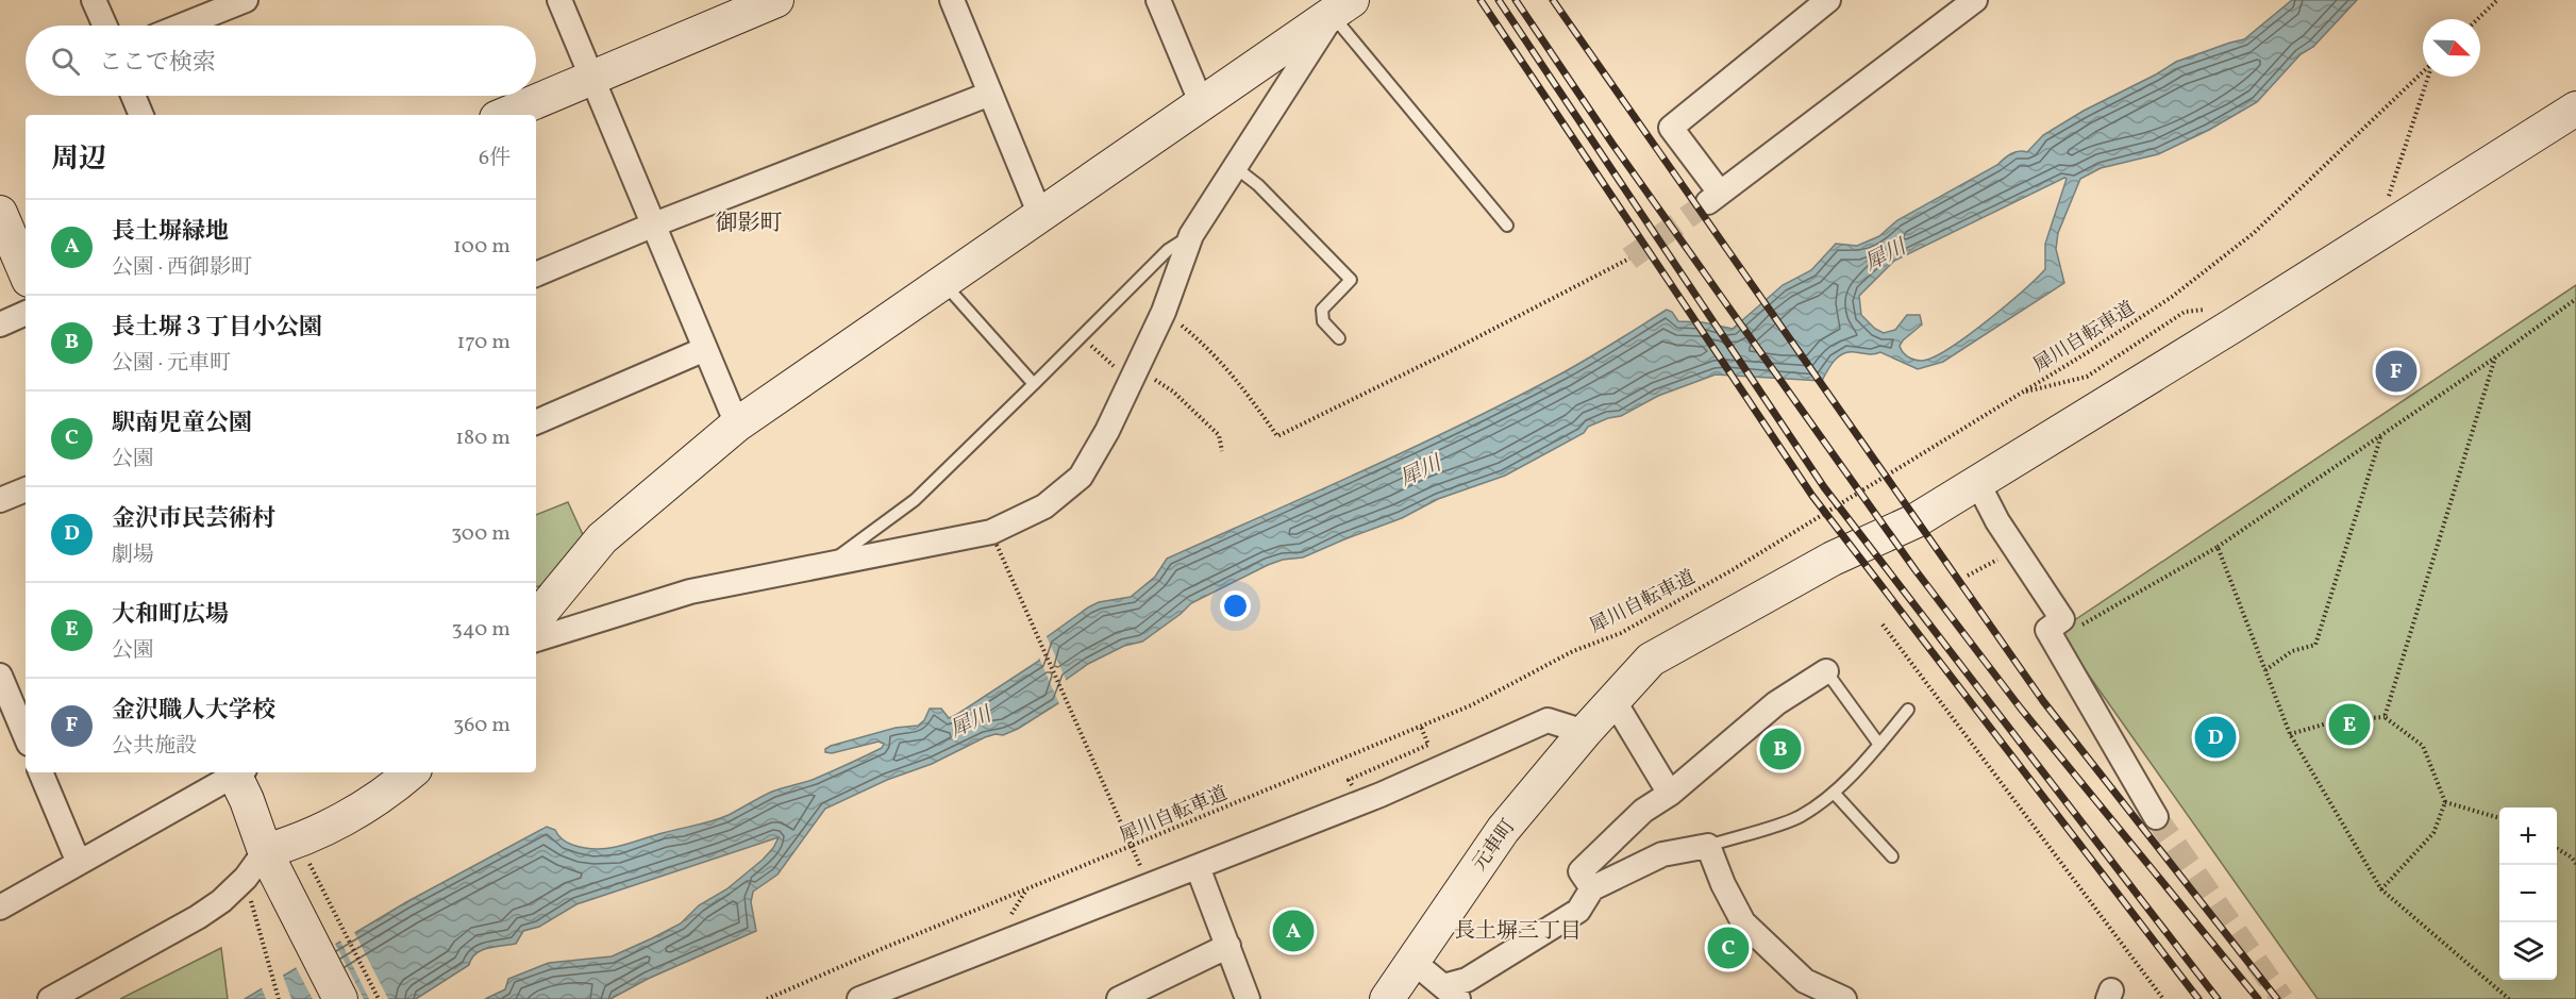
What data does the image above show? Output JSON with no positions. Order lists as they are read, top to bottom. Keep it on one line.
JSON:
{"streets":{"street":["元車町"],"path":["犀川自転車道"]},"districts":["御影町","長土塀三丁目"],"water":["犀川"],"north":"bottom right","page":{"search":"ここで検索","heading":["周辺","6件"],"list":[{"mark":"A","name":"長土塀緑地","note":"公園 · 西御影町","value":"100 m"},{"mark":"B","name":"長土塀３丁目小公園","note":"公園 · 元車町","value":"170 m"},{"mark":"C","name":"駅南児童公園","note":"公園","value":"180 m"},{"mark":"D","name":"金沢市民芸術村","note":"劇場","value":"300 m"},{"mark":"E","name":"大和町広場","note":"公園","value":"340 m"},{"mark":"F","name":"金沢職人大学校","note":"公共施設","value":"360 m"}],"pins":["F","E","D","B","A","C"],"map_buttons":["+","−"]}}
